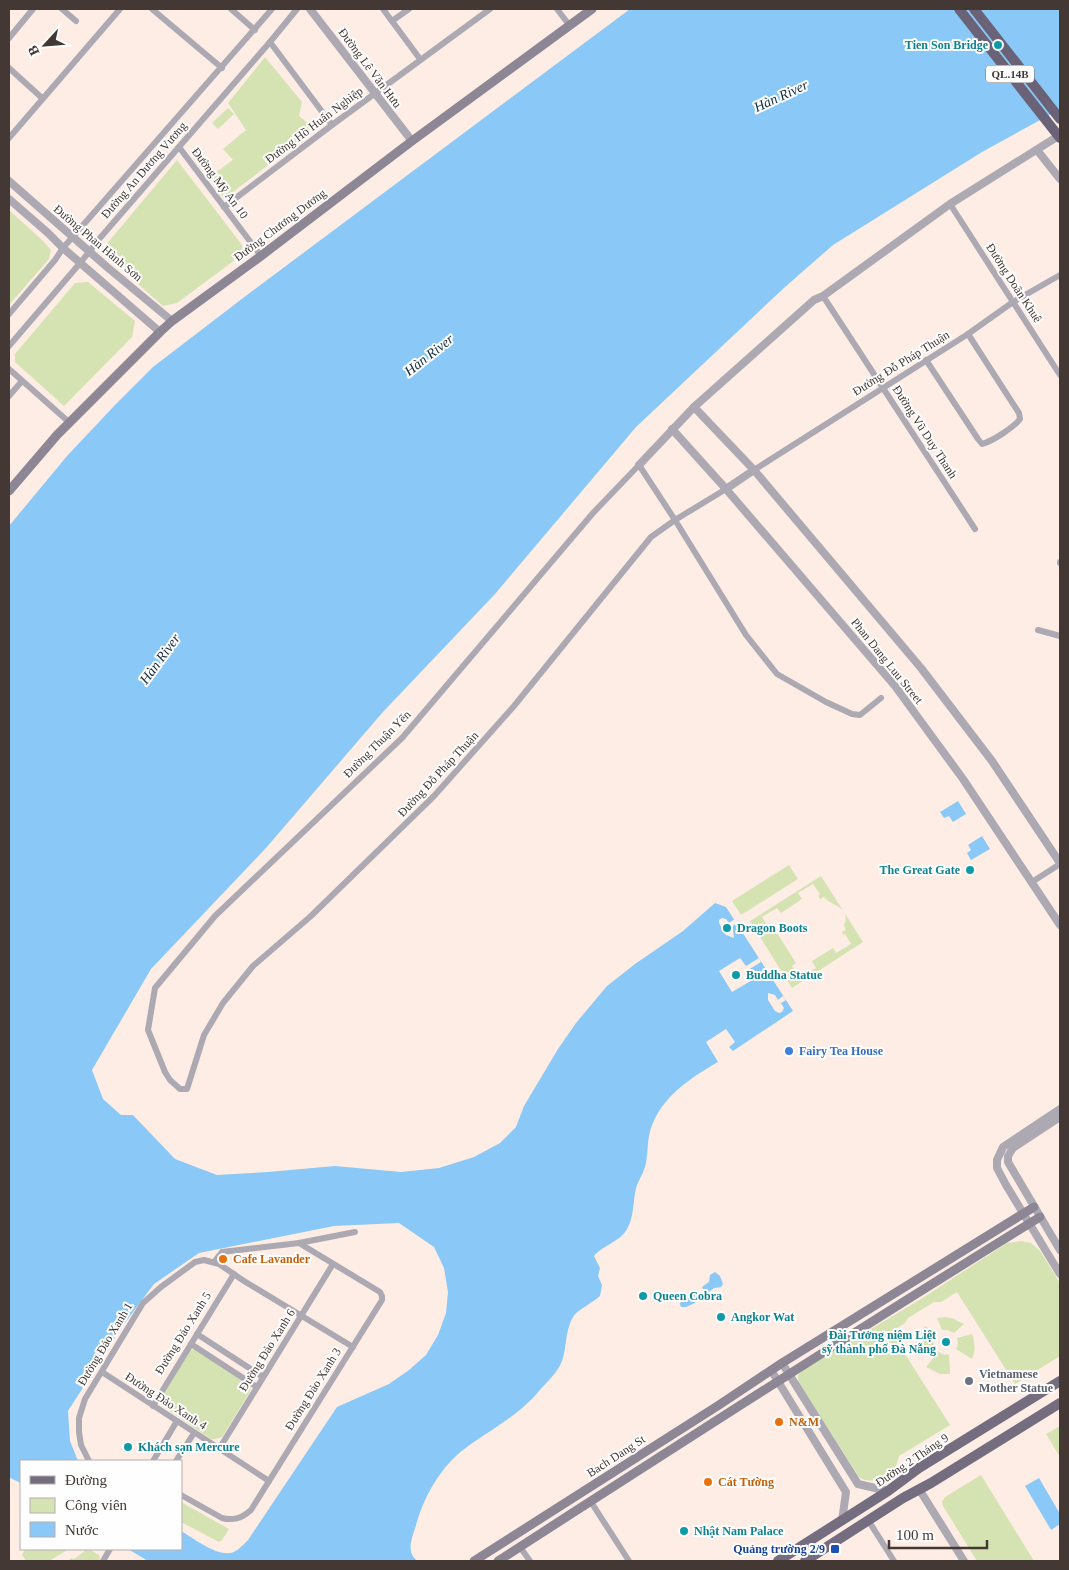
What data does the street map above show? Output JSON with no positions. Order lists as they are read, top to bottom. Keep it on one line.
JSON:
{"streets":{"highway":["QL.14B"],"main road":["Đường Chương Dương","Bach Dang St","Đường 2 Tháng 9"],"street":["Đường Lê Văn Hưu","Đường Hồ Huấn Nghiệp","Đường An Dương Vương","Đường Mỹ An 10","Đường Phan Hành Sơn","Đường Doãn Khuê","Đường Đỗ Pháp Thuận","Đường Vũ Duy Thanh","Phan Dang Luu Street","Đường Thuận Yến","Đường Đảo Xanh 5","Đường Đảo Xanh 1","Đường Đảo Xanh 6","Đường Đảo Xanh 3","Đường Đảo Xanh 4"]},"crossings":[["Đường Lê Văn Hưu","Đường Hồ Huấn Nghiệp"],["Đường Lê Văn Hưu","Đường Chương Dương"],["Đường Hồ Huấn Nghiệp","Đường Mỹ An 10"],["Đường An Dương Vương","Đường Mỹ An 10"],["Đường An Dương Vương","Đường Phan Hành Sơn"],["Đường Mỹ An 10","Đường Chương Dương"],["Đường Chương Dương","Đường Phan Hành Sơn"],["Đường Doãn Khuê","Đường Đỗ Pháp Thuận"],["Đường Đỗ Pháp Thuận","Đường Vũ Duy Thanh"],["Đường Đỗ Pháp Thuận","Phan Dang Luu Street"],["Đường Đỗ Pháp Thuận","Đường Thuận Yến"],["Đường Đảo Xanh 5","Đường Đảo Xanh 4"],["Đường Đảo Xanh 1","Đường Đảo Xanh 4"],["Đường Đảo Xanh 6","Đường Đảo Xanh 3"],["Đường Đảo Xanh 6","Đường Đảo Xanh 4"],["Đường Đảo Xanh 3","Đường Đảo Xanh 4"]],"water":["Hàn River"],"places":{"other":["Tien Son Bridge","The Great Gate","Dragon Boots","Buddha Statue","Fairy Tea House","Cafe Lavander","Queen Cobra","Angkor Wat","Đài Tưởng niệm Liệt sỹ thành phố Đà Nẵng","Vietnamese Mother Statue","N&M","Khách sạn Mercure","Cát Tường","Nhật Nam Palace"],"transit":["Quảng trường 2/9"]},"legend":["Đường","Công viên","Nước"],"scale_bar":"100 m","north":"bottom left"}
